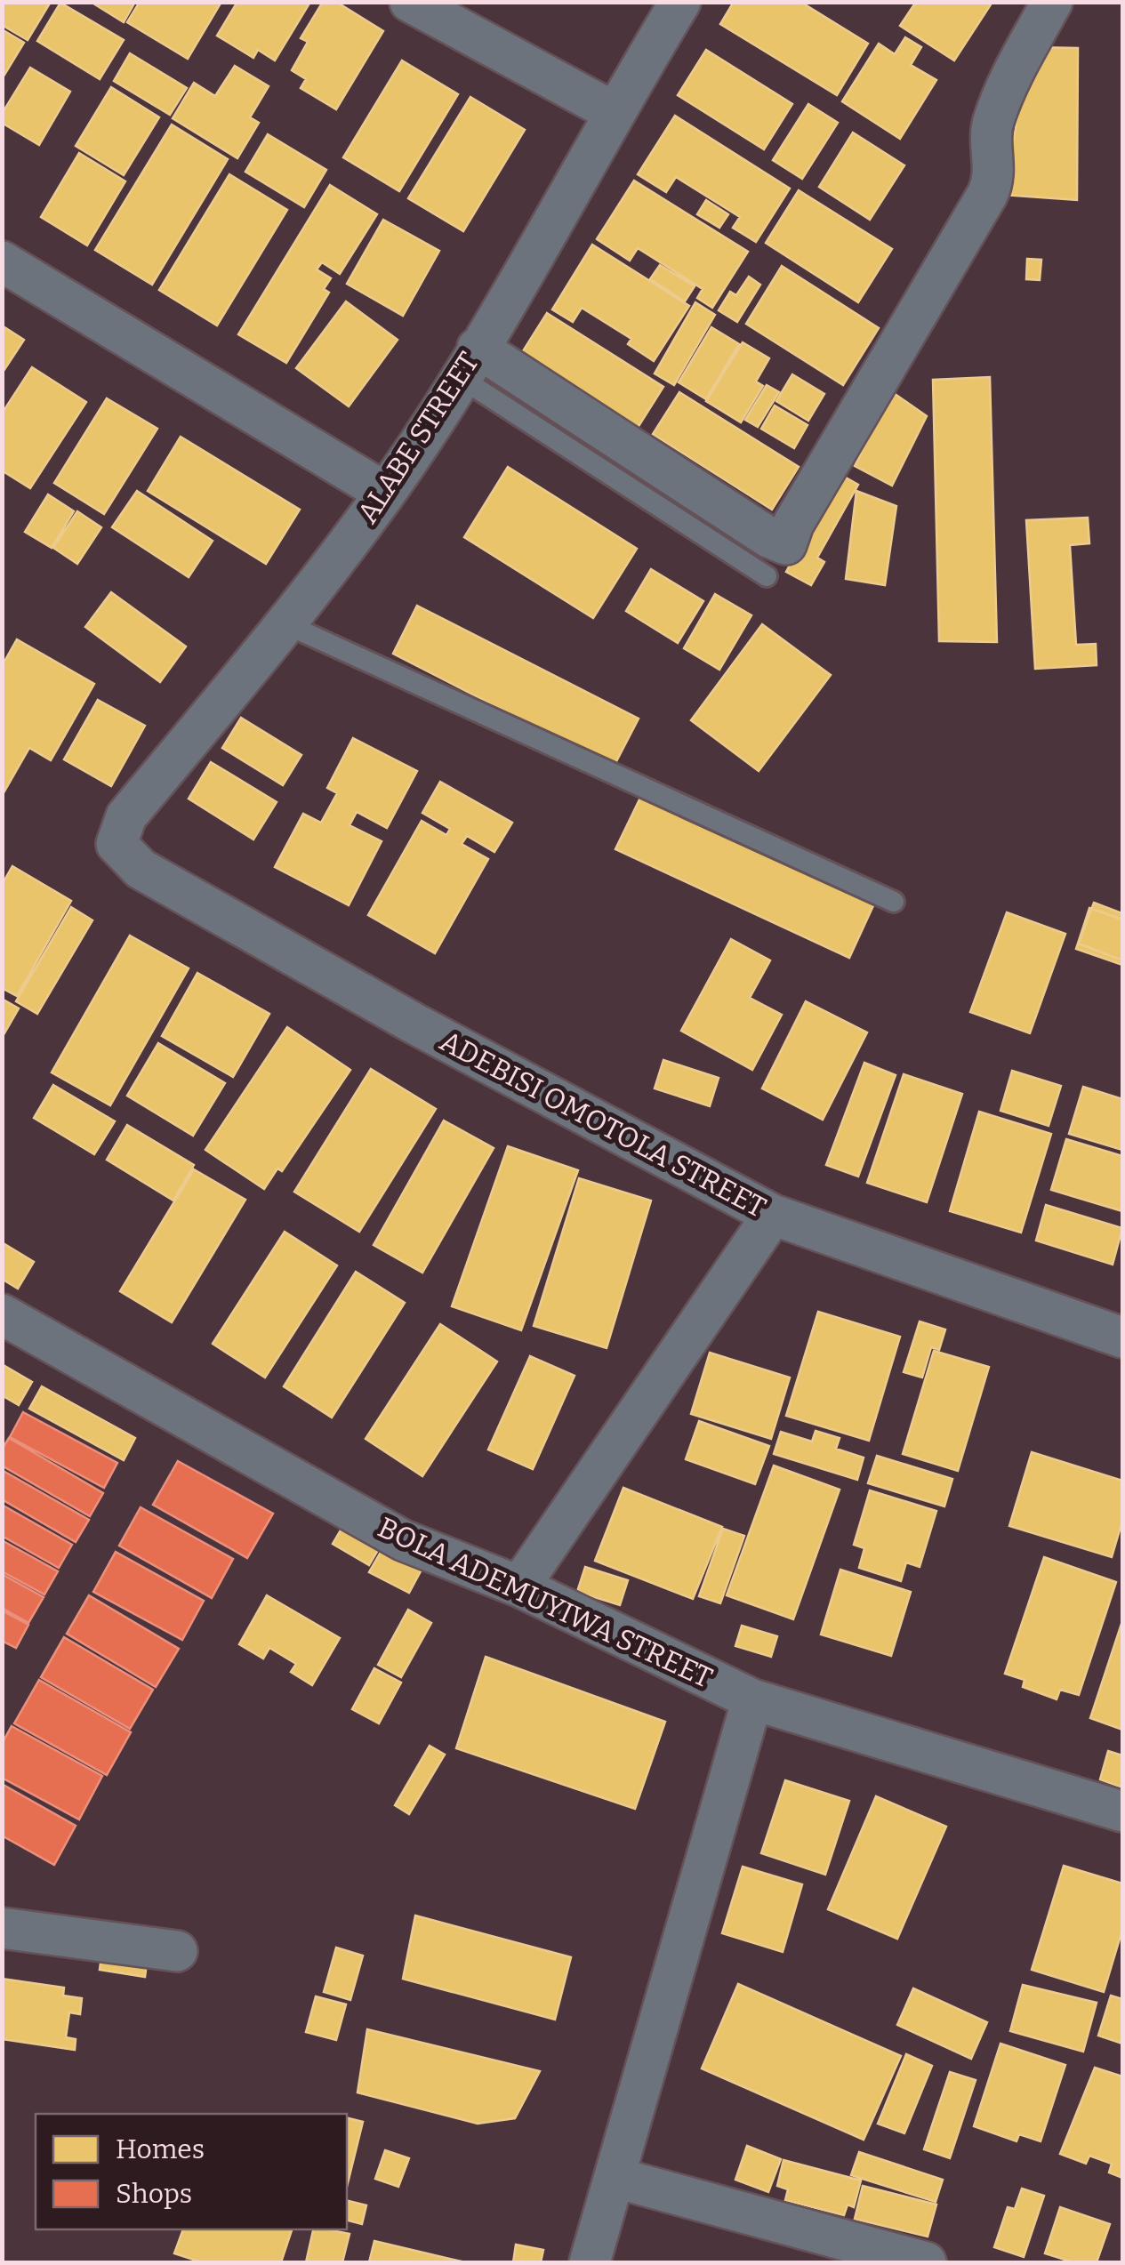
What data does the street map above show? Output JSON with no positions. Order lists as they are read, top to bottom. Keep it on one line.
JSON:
{"streets":{"street":["ALABE STREET","ADEBISI OMOTOLA STREET","BOLA ADEMUYIWA STREET"]},"crossings":[["ALABE STREET","ADEBISI OMOTOLA STREET"]],"legend":["Homes","Shops"]}
